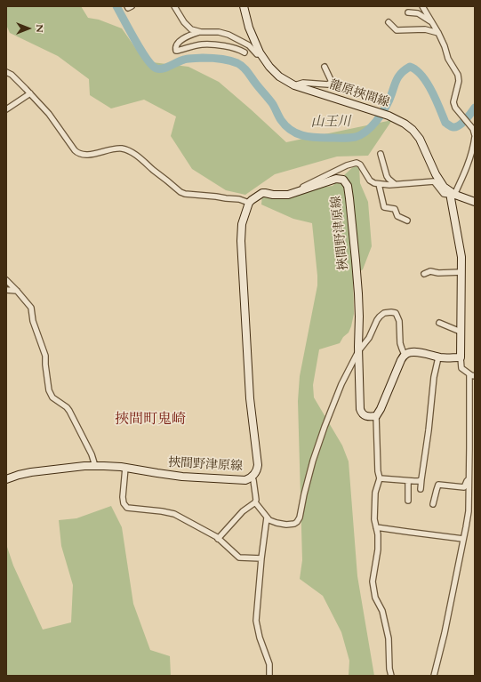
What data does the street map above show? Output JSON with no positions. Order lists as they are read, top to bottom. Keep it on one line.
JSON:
{"streets":{"main road":["龍原挾間線","挾間野津原線"]},"districts":["挾間町鬼崎"],"water":["山王川"],"north":"right"}
